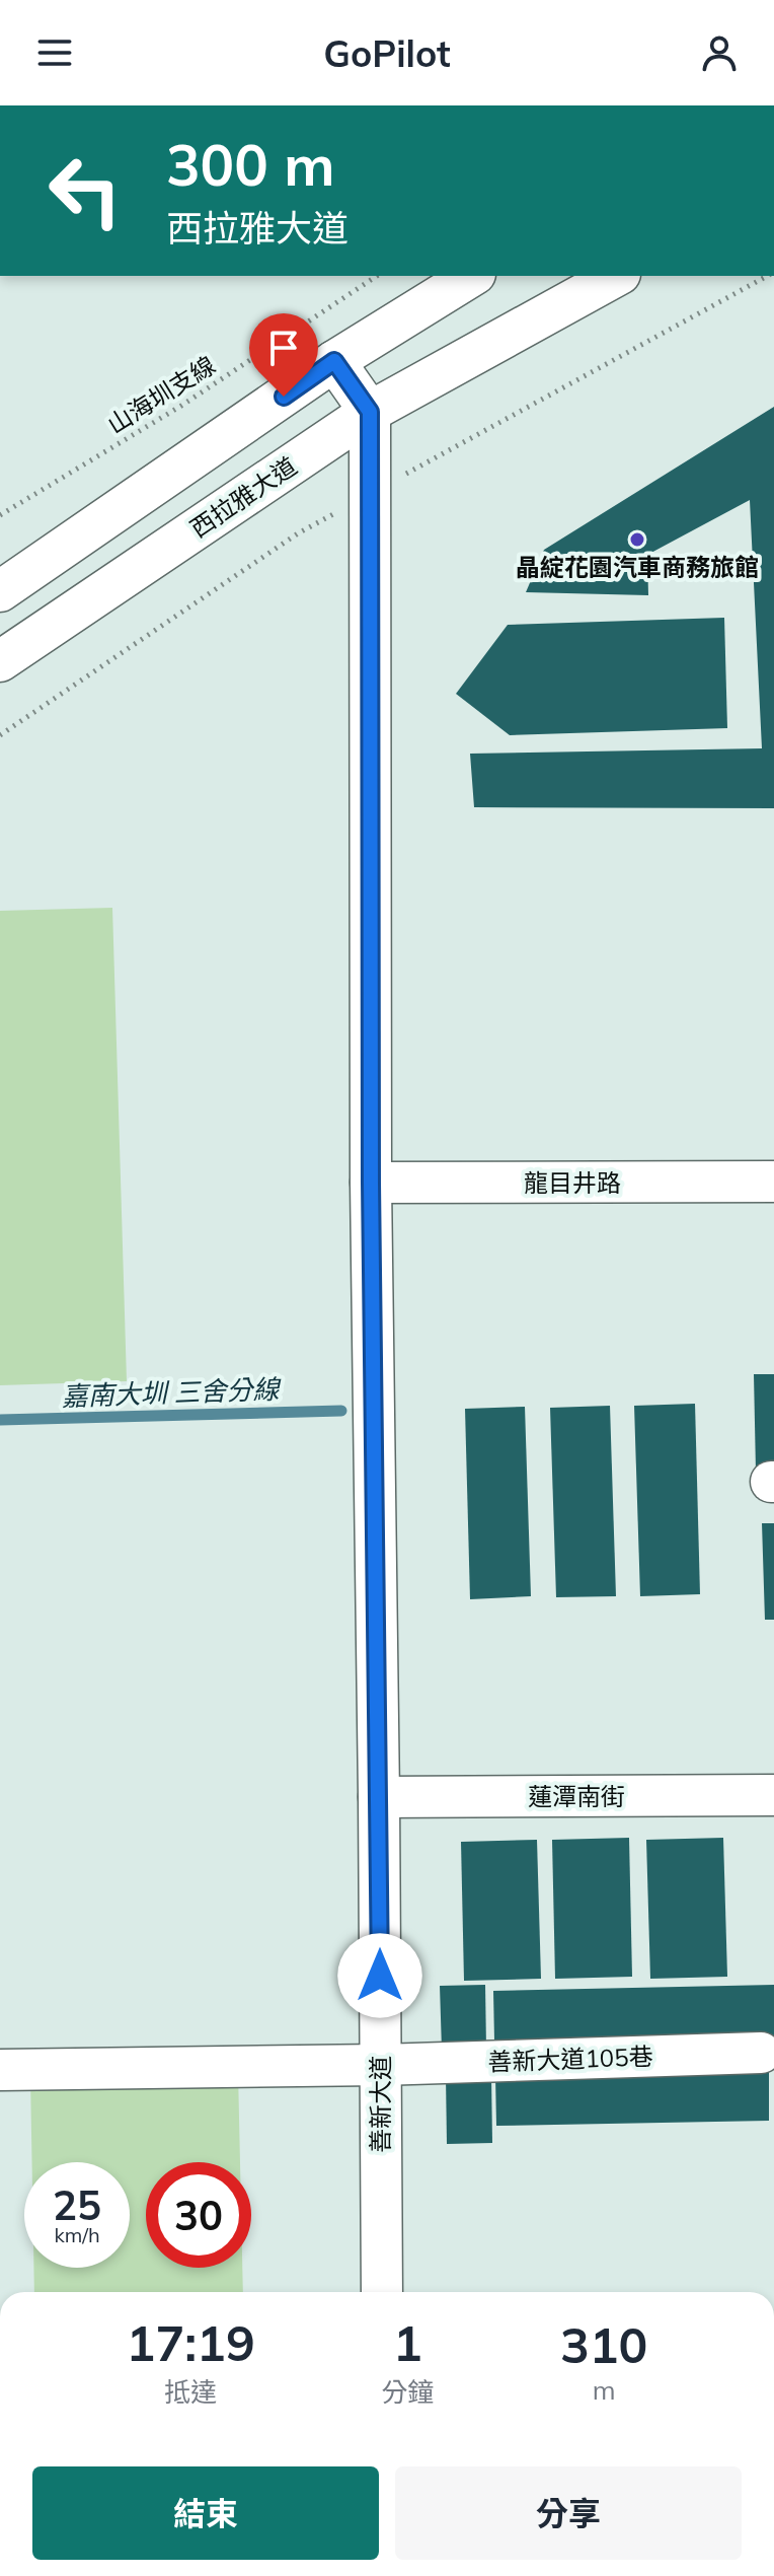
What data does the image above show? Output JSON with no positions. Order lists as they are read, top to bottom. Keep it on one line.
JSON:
{"streets":{"street":["西拉雅大道","龍目井路","蓮潭南街","善新大道105巷","善新大道"],"path":["山海圳支線"]},"crossings":[["西拉雅大道","善新大道"],["龍目井路","善新大道"],["蓮潭南街","善新大道"],["善新大道105巷","善新大道"]],"water":["嘉南大圳 三舍分線"],"places":["晶綻花園汽車商務旅館"],"page":{"header":"GoPilot","turn":["300 m","西拉雅大道"],"speed":"25 km/h","limit":"30","eta":["17:19","抵達","1","分鐘","310","m"],"buttons":["結束","分享"]}}
